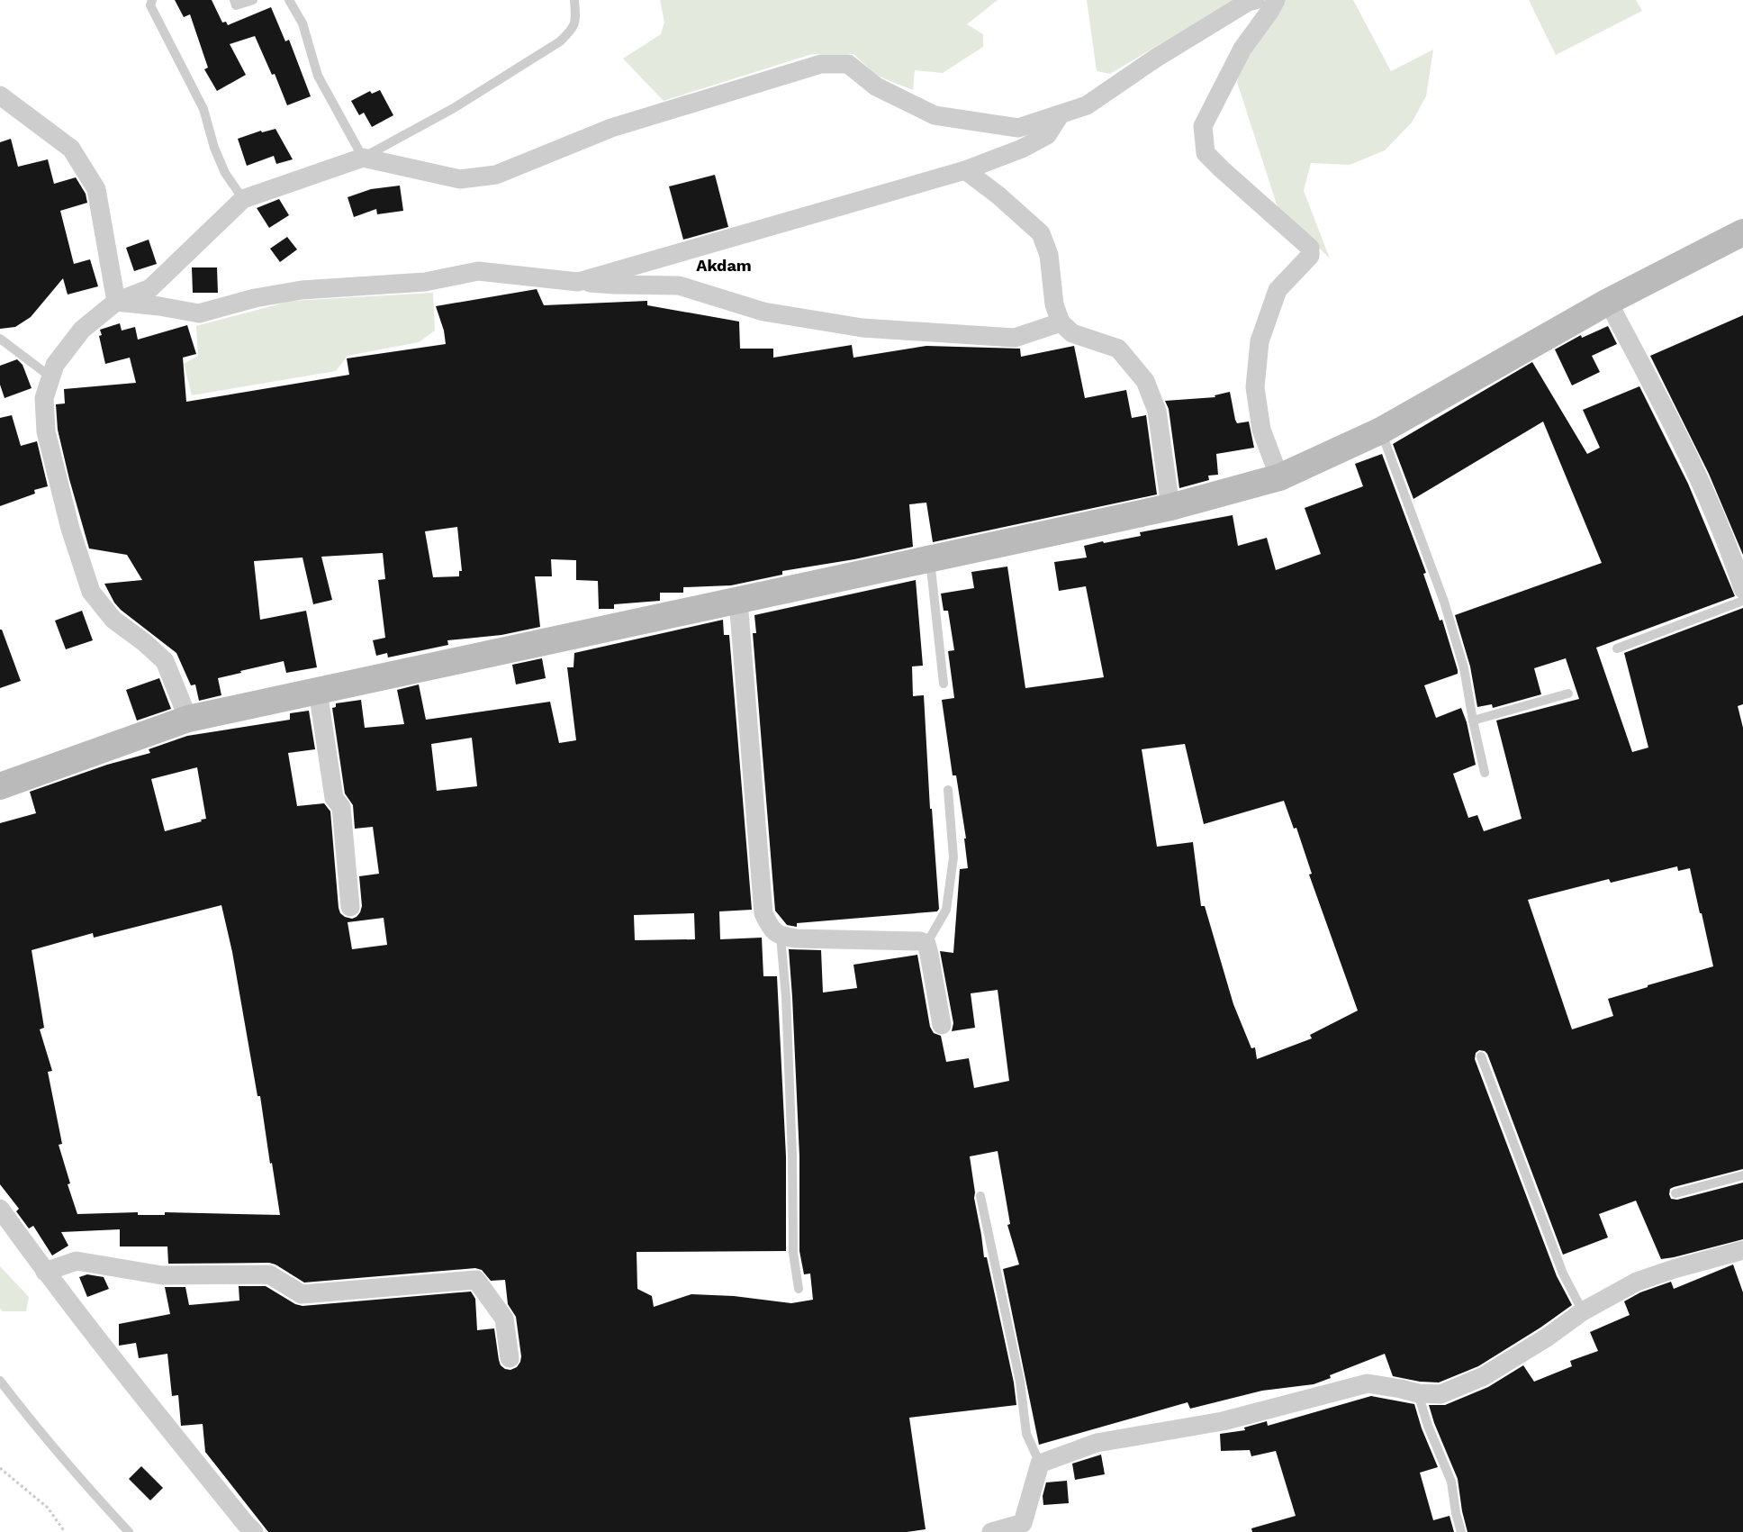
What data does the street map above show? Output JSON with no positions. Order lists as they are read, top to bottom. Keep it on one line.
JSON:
{"districts":["Akdam"]}
